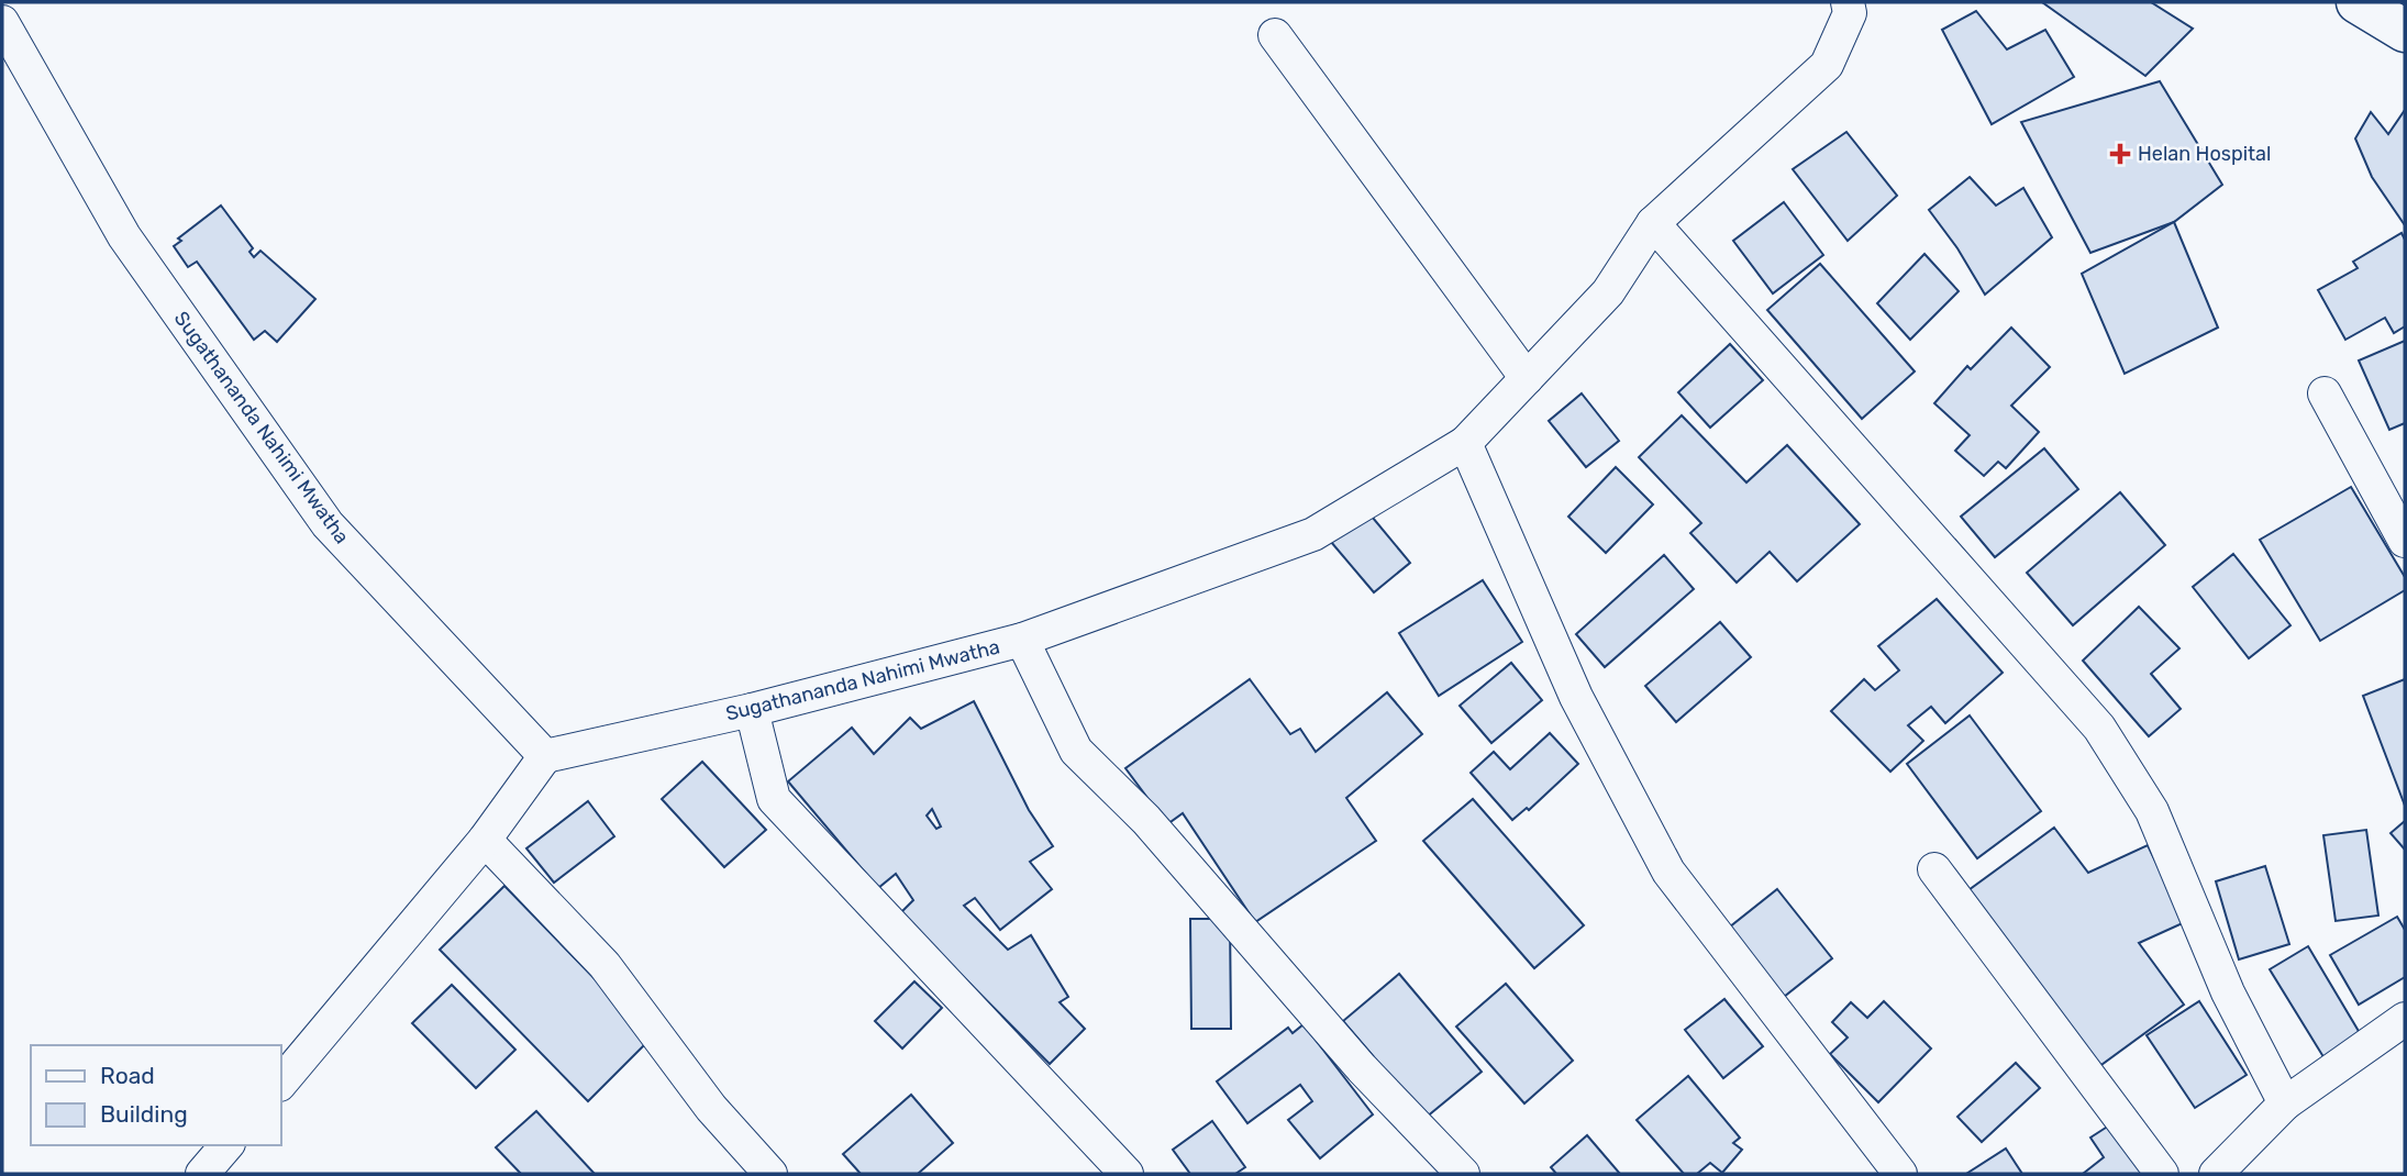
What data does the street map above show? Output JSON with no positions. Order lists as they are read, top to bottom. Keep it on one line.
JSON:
{"streets":{"street":["Sugathananda Nahimi Mwatha"]},"places":{"health":["Helan Hospital"]},"legend":["Road","Building"]}
